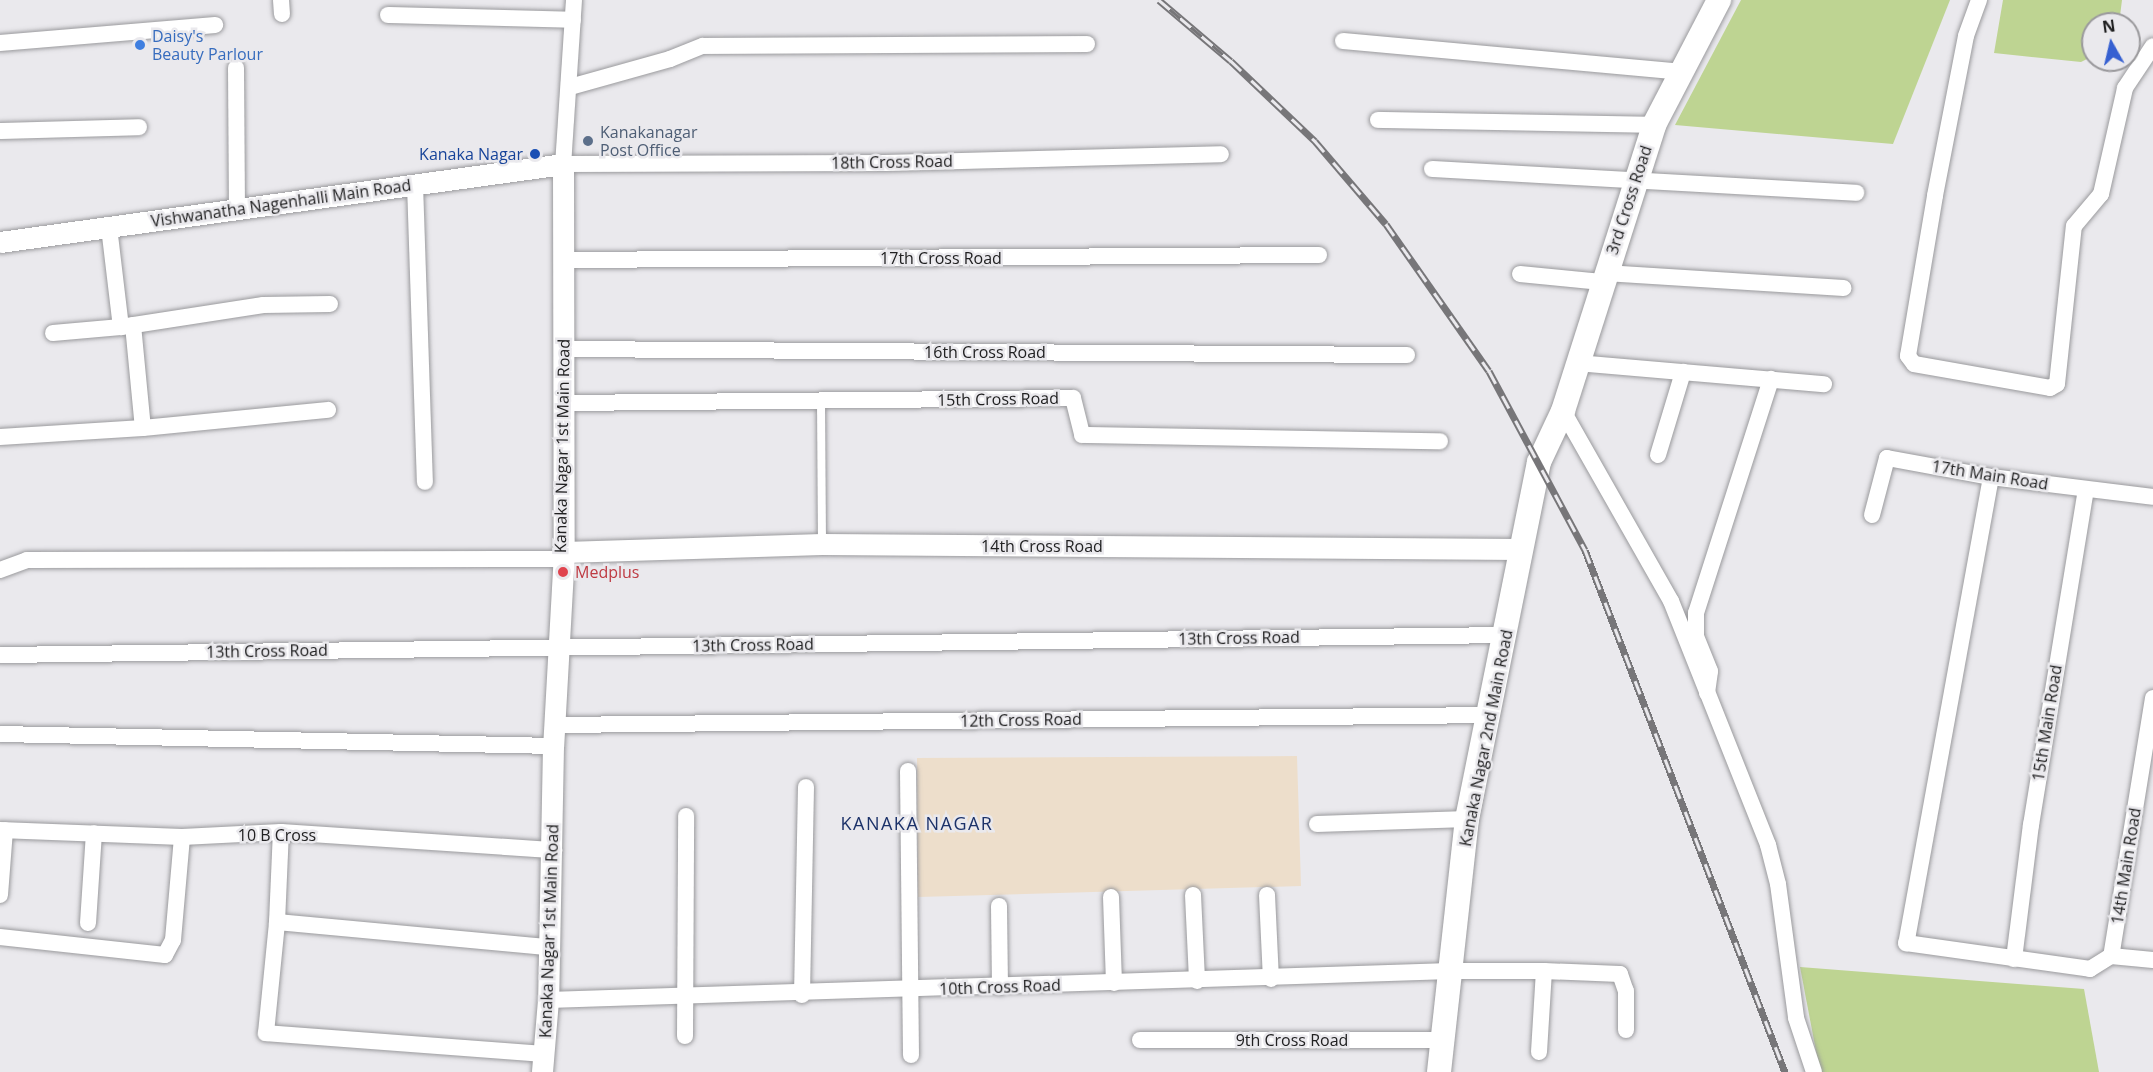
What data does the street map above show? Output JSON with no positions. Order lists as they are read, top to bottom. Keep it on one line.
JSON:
{"streets":{"main road":["3rd Cross Road","Kanaka Nagar 2nd Main Road"],"street":["18th Cross Road","Vishwanatha Nagenhalli Main Road","17th Cross Road","16th Cross Road","15th Cross Road","Kanaka Nagar 1st Main Road","17th Main Road","14th Cross Road","13th Cross Road","12th Cross Road","15th Main Road","10 B Cross","14th Main Road","10th Cross Road","9th Cross Road"]},"crossings":[["18th Cross Road","Vishwanatha Nagenhalli Main Road"],["18th Cross Road","Kanaka Nagar 1st Main Road"],["3rd Cross Road","Kanaka Nagar 2nd Main Road"],["Vishwanatha Nagenhalli Main Road","Kanaka Nagar 1st Main Road"],["17th Cross Road","Kanaka Nagar 1st Main Road"],["16th Cross Road","Kanaka Nagar 1st Main Road"],["15th Cross Road","Kanaka Nagar 1st Main Road"],["Kanaka Nagar 1st Main Road","14th Cross Road"],["Kanaka Nagar 1st Main Road","13th Cross Road"],["Kanaka Nagar 1st Main Road","12th Cross Road"],["Kanaka Nagar 1st Main Road","10 B Cross"],["Kanaka Nagar 1st Main Road","10th Cross Road"],["17th Main Road","15th Main Road"],["14th Cross Road","Kanaka Nagar 2nd Main Road"],["13th Cross Road","Kanaka Nagar 2nd Main Road"],["12th Cross Road","Kanaka Nagar 2nd Main Road"],["Kanaka Nagar 2nd Main Road","10th Cross Road"],["Kanaka Nagar 2nd Main Road","9th Cross Road"]],"districts":["KANAKA NAGAR"],"places":["Daisy's Beauty Parlour","Kanakanagar Post Office","Kanaka Nagar","Medplus"],"north":"top"}
